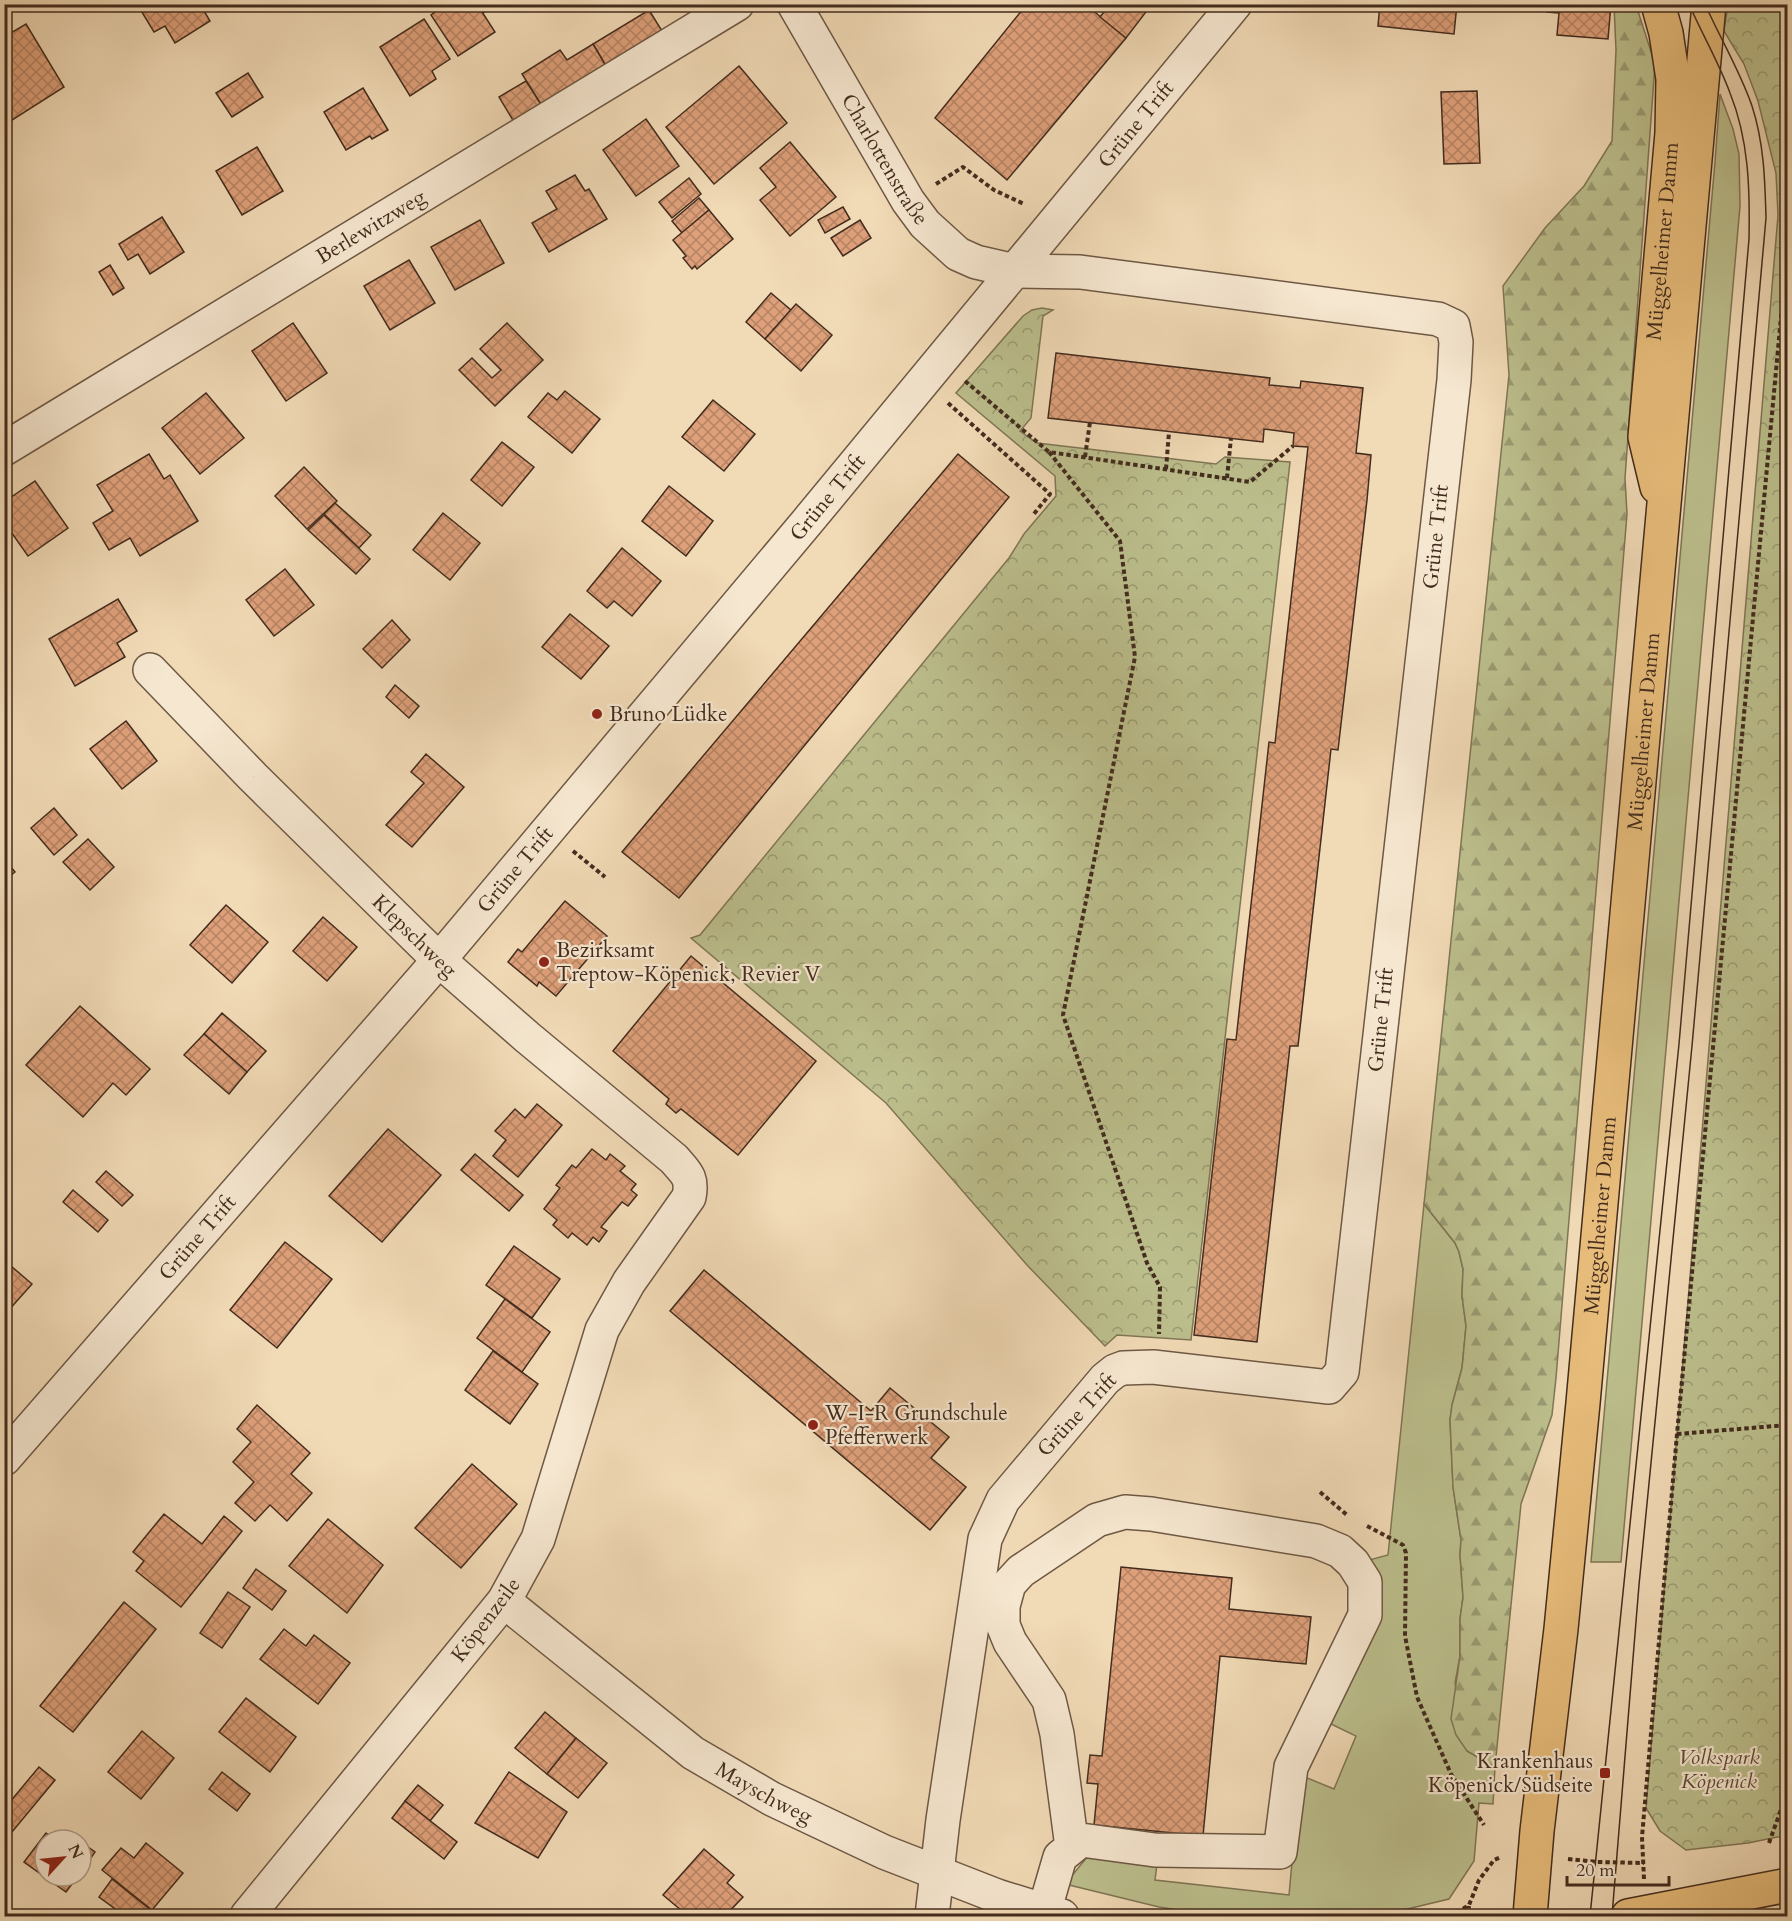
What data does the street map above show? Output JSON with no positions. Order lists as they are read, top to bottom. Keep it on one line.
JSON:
{"streets":{"main road":["Müggelheimer Damm"],"street":["Grüne Trift","Charlottenstraße","Berlewitzweg","Klepschweg","Köpenzeile","Mayschweg"]},"crossings":[["Grüne Trift","Charlottenstraße"],["Grüne Trift","Klepschweg"],["Grüne Trift","Mayschweg"],["Klepschweg","Köpenzeile"],["Köpenzeile","Mayschweg"]],"parks":["Volkspark Köpenick"],"places":{"other":["Bruno Lüdke","Bezirksamt Treptow-Köpenick, Revier V","W-I-R Grundschule Pfefferwerk"],"transit":["Krankenhaus Köpenick/Südseite"]},"scale_bar":"20 m","north":"top right"}
